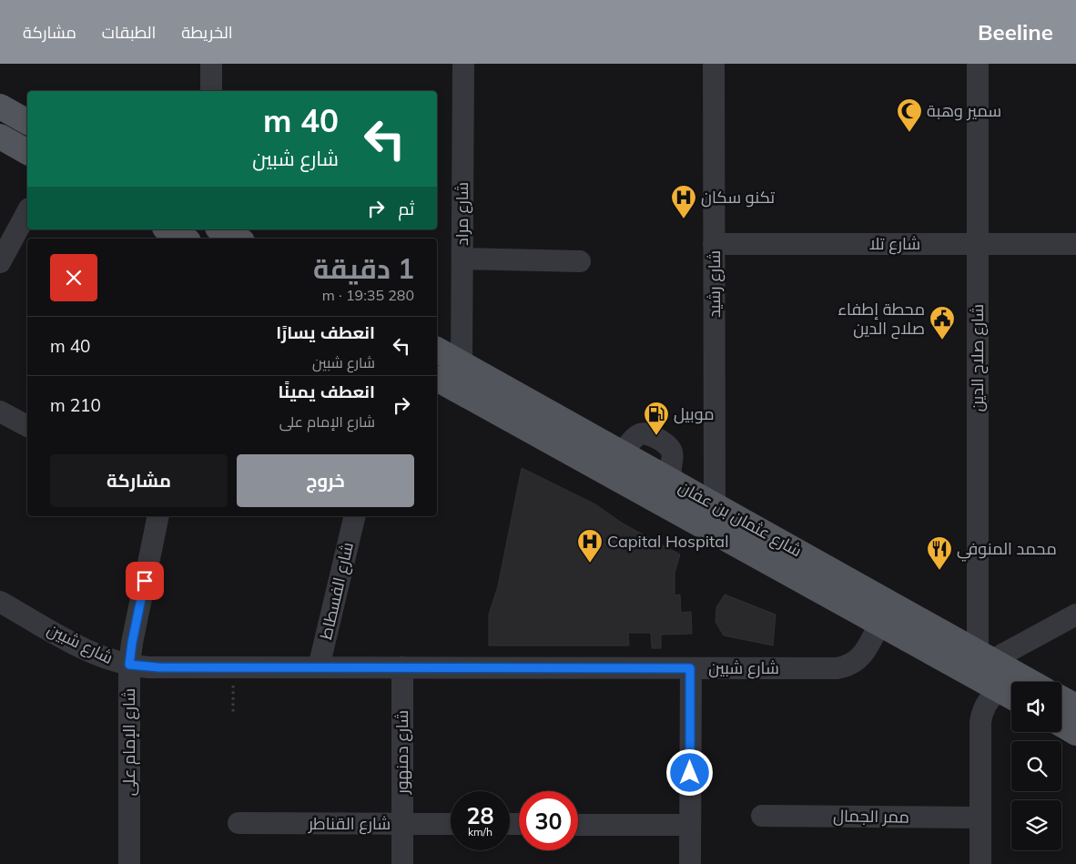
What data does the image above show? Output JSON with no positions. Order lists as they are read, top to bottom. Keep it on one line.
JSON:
{"streets":{"main road":["شارع عثمان بن عفان"],"street":["شارع مراد","شارع تلا","شارع رشيد","شارع صلاح الدين","شارع الفسطاط","شارع شبين","شارع الإمام على","شارع دمنهور","ممر الجمال","شارع القناطر"]},"crossings":[["شارع مراد","شارع عثمان بن عفان"],["شارع تلا","شارع رشيد"],["شارع تلا","شارع صلاح الدين"],["شارع رشيد","شارع عثمان بن عفان"],["شارع صلاح الدين","شارع عثمان بن عفان"],["شارع عثمان بن عفان","شارع شبين"],["شارع الفسطاط","شارع شبين"],["شارع شبين","شارع الإمام على"],["شارع شبين","شارع دمنهور"],["شارع دمنهور","شارع القناطر"]],"places":{"mosque":["سمير وهبة"],"hospital":["تكنو سكان","Capital Hospital"],"public building":["محطة إطفاء صلاح الدين"],"fuel station":["موبيل"],"restaurant":["محمد المنوفي"]},"page":{"header":"Beeline","nav":["الخريطة","الطبقات","مشاركة"],"turn":["40 m","شارع شبين"],"then":"ثم","heading":["1 دقيقة","280 m · 19:35"],"list":[{"name":"انعطف يسارًا","note":"شارع شبين","value":"40 m"},{"name":"انعطف يمينًا","note":"شارع الإمام على","value":"210 m"}],"buttons":["خروج","مشاركة"],"speed":"28 km/h","limit":"30"}}
